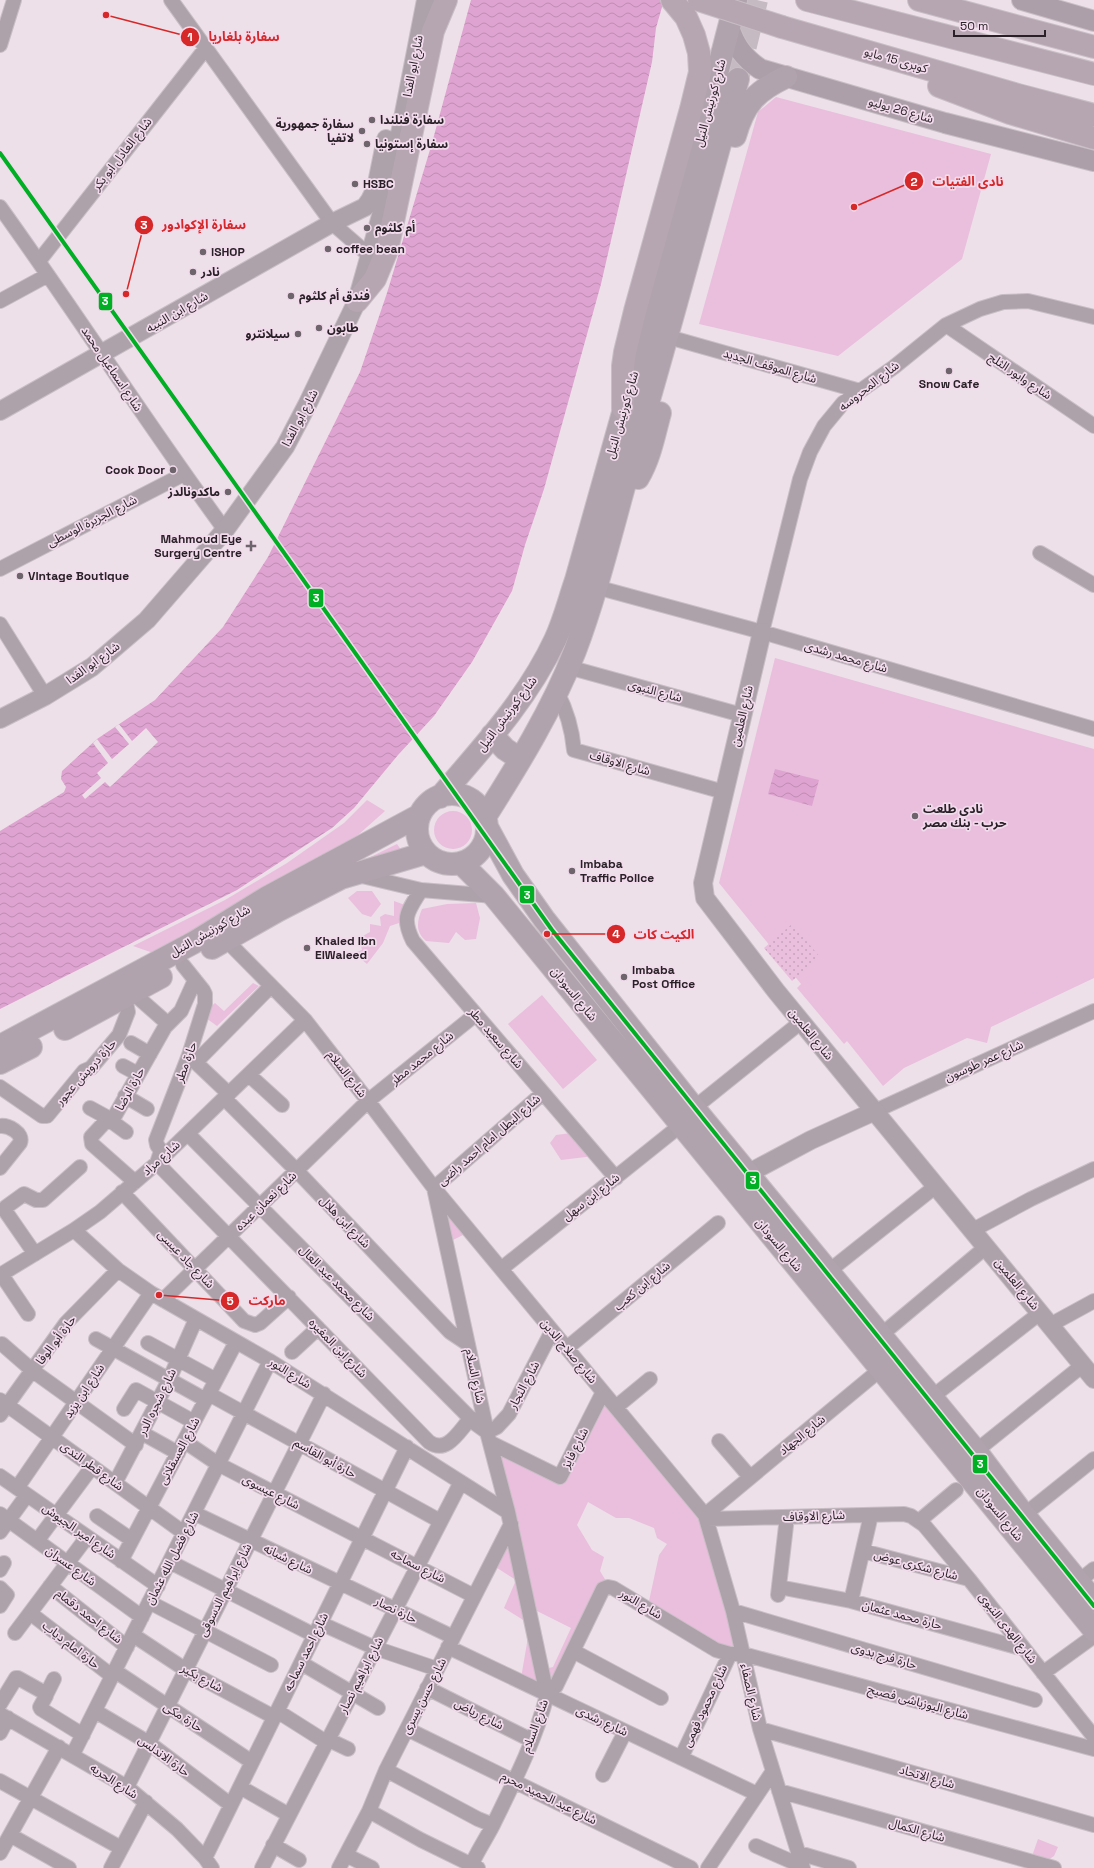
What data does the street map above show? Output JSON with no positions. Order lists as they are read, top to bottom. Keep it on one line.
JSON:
{"streets":{"highway":["كوبرى 15 مايو"],"main road":["شارع كورنيش النيل","شارع 26 يوليو","شارع السودان"],"street":["شارع ابو الفدا","شارع العادل ابو بكر","شارع ابن النبيه","شارع الموقف الجديد","شارع اسماعيل محمد","شارع وابور الثلج","شارع المحروسه","شارع الجزيرة الوسطى","شارع محمد رشدى","شارع النبوى","شارع العلمين","شارع الاوقاف","شارع سعيد مطر","شارع محمد مطر","شارع عمر طوسون","حارة مطر","حارة درويش عجور","شارع السلام","حارة الرضا","شارع البطل امام احمد راضى","شارع مراد","شارع ابن سهل","شارع نعمان عبده","شارع ابن هلال","شارع جاد عيسى","شارع محمد عبد العال","شارع ابن كعب","حارة أبو الوفا","شارع ابن المغيره","شارع صلاح الدين","شارع النور","شارع النجار","شارع ابن يزيد","شارع شجره الدر","شارع الجهاد","شارع فايز","شارع العسقلانى","حارة أبو القاسم","شارع قطر الندى","شارع عيسوى","شارع امير الجيوش","شارع فضل الله عثمان","شارع شبانه","شارع شكرى عوض","شارع عسران","شارع سماحه","شارع ابراهيم الدسوقى","حارة نصار","حارة محمد عثمان","شارع احمد دقمام","شارع الهدى النبوى","حارة امام دياب","شارع احمد سماحه","حارة فرج بدوى","شارع ابراهيم نصار","شارع بكير","شارع الصفاء","شارع حسن يسرى","شارع اليوزباشى فصيح","شارع محمود فهمى","شارع رياض","حارة مكى","شارع رشدى","حارة الاندلس","شارع الاتحاد","شارع الحريه","شارع عبد الحميد محرم","شارع الكمال"]},"crossings":[["شارع ابو الفدا","شارع ابن النبيه"],["شارع ابو الفدا","شارع اسماعيل محمد"],["شارع كورنيش النيل","شارع 26 يوليو"],["شارع كورنيش النيل","شارع محمد رشدى"],["شارع كورنيش النيل","شارع النبوى"],["شارع كورنيش النيل","شارع الاوقاف"],["شارع كورنيش النيل","شارع السودان"],["شارع كورنيش النيل","حارة مطر"],["شارع كورنيش النيل","حارة درويش عجور"],["شارع كورنيش النيل","شارع السلام"],["شارع كورنيش النيل","حارة الرضا"],["شارع العادل ابو بكر","شارع اسماعيل محمد"],["شارع ابن النبيه","شارع اسماعيل محمد"],["شارع الموقف الجديد","شارع المحروسه"],["شارع اسماعيل محمد","شارع الجزيرة الوسطى"],["شارع وابور الثلج","شارع المحروسه"],["شارع المحروسه","شارع محمد رشدى"],["شارع المحروسه","شارع العلمين"],["شارع محمد رشدى","شارع العلمين"],["شارع النبوى","شارع العلمين"],["شارع العلمين","شارع الاوقاف"],["شارع العلمين","شارع عمر طوسون"],["شارع الاوقاف","شارع صلاح الدين"],["شارع الاوقاف","شارع الجهاد"],["شارع الاوقاف","حارة محمد عثمان"],["شارع الاوقاف","شارع الهدى النبوى"],["شارع الاوقاف","شارع الصفاء"],["شارع السودان","شارع ابن سهل"],["شارع السودان","شارع الجهاد"],["شارع سعيد مطر","شارع محمد مطر"],["شارع سعيد مطر","شارع البطل امام احمد راضى"],["شارع سعيد مطر","شارع ابن سهل"],["شارع محمد مطر","شارع السلام"],["شارع محمد مطر","شارع نعمان عبده"],["حارة مطر","حارة الرضا"],["حارة مطر","شارع مراد"],["حارة مطر","شارع ابن هلال"],["حارة مطر","شارع ابن المغيره"],["شارع السلام","شارع البطل امام احمد راضى"],["شارع السلام","شارع مراد"],["شارع السلام","شارع نعمان عبده"],["شارع السلام","شارع ابن هلال"],["شارع السلام","شارع محمد عبد العال"],["شارع السلام","شارع صلاح الدين"],["شارع السلام","شارع النور"],["شارع السلام","شارع النجار"],["شارع السلام","شارع فايز"],["شارع السلام","شارع حسن يسرى"],["شارع السلام","شارع رياض"],["شارع السلام","شارع رشدى"],["شارع السلام","شارع عبد الحميد محرم"],["حارة الرضا","شارع مراد"],["شارع البطل امام احمد راضى","شارع صلاح الدين"],["شارع مراد","شارع ابن هلال"],["شارع مراد","شارع جاد عيسى"],["شارع مراد","شارع محمد عبد العال"],["شارع مراد","شارع ابن المغيره"],["شارع مراد","شارع النور"],["شارع ابن سهل","شارع صلاح الدين"],["شارع نعمان عبده","شارع ابن هلال"],["شارع نعمان عبده","شارع جاد عيسى"],["شارع نعمان عبده","شارع محمد عبد العال"],["شارع نعمان عبده","شارع ابن المغيره"],["شارع نعمان عبده","شارع النور"],["شارع نعمان عبده","شارع ابن يزيد"],["شارع جاد عيسى","شارع ابن المغيره"],["شارع محمد عبد العال","شارع ابن المغيره"],["شارع محمد عبد العال","شارع النجار"],["شارع محمد عبد العال","شارع فايز"],["شارع ابن كعب","شارع صلاح الدين"],["حارة أبو الوفا","شارع النور"],["حارة أبو الوفا","شارع قطر الندى"],["حارة أبو الوفا","شارع عيسوى"],["شارع صلاح الدين","شارع النجار"],["شارع صلاح الدين","شارع الجهاد"],["شارع صلاح الدين","شارع فايز"],["شارع صلاح الدين","شارع الصفاء"],["شارع النور","شارع ابن يزيد"],["شارع النور","شارع شجره الدر"],["شارع النور","شارع العسقلانى"],["شارع النور","شارع فضل الله عثمان"],["شارع النور","شارع ابراهيم الدسوقى"],["شارع النور","شارع احمد سماحه"],["شارع النور","شارع ابراهيم نصار"],["شارع النور","شارع الصفاء"],["شارع النور","شارع حسن يسرى"],["شارع النور","شارع اليوزباشى فصيح"],["شارع النور","شارع محمود فهمى"],["شارع النور","شارع رشدى"],["شارع النجار","شارع فايز"],["شارع ابن يزيد","حارة أبو القاسم"],["شارع ابن يزيد","شارع قطر الندى"],["شارع ابن يزيد","شارع عيسوى"],["شارع ابن يزيد","شارع امير الجيوش"],["شارع ابن يزيد","شارع عسران"],["شارع شجره الدر","حارة أبو القاسم"],["شارع شجره الدر","شارع قطر الندى"],["شارع شجره الدر","شارع عيسوى"],["شارع الجهاد","شارع الصفاء"],["شارع العسقلانى","حارة أبو القاسم"],["شارع العسقلانى","شارع قطر الندى"],["شارع العسقلانى","شارع عيسوى"],["شارع العسقلانى","شارع امير الجيوش"],["حارة أبو القاسم","شارع فضل الله عثمان"],["حارة أبو القاسم","شارع ابراهيم الدسوقى"],["حارة أبو القاسم","شارع احمد سماحه"],["حارة أبو القاسم","شارع ابراهيم نصار"],["شارع قطر الندى","شارع فضل الله عثمان"],["شارع عيسوى","شارع فضل الله عثمان"],["شارع عيسوى","شارع سماحه"],["شارع عيسوى","شارع ابراهيم الدسوقى"],["شارع عيسوى","شارع احمد سماحه"],["شارع امير الجيوش","شارع فضل الله عثمان"],["شارع فضل الله عثمان","شارع شبانه"],["شارع فضل الله عثمان","شارع عسران"],["شارع فضل الله عثمان","شارع احمد دقمام"],["شارع فضل الله عثمان","حارة امام دياب"],["شارع فضل الله عثمان","شارع بكير"],["شارع فضل الله عثمان","حارة مكى"],["شارع فضل الله عثمان","حارة الاندلس"],["شارع فضل الله عثمان","شارع الحريه"],["شارع شبانه","شارع ابراهيم الدسوقى"],["شارع شبانه","حارة نصار"],["شارع شبانه","شارع احمد سماحه"],["شارع شكرى عوض","شارع الهدى النبوى"],["شارع سماحه","شارع احمد سماحه"],["شارع سماحه","شارع ابراهيم نصار"],["شارع سماحه","شارع حسن يسرى"],["شارع ابراهيم الدسوقى","شارع بكير"],["شارع ابراهيم الدسوقى","حارة مكى"],["شارع ابراهيم الدسوقى","حارة الاندلس"],["شارع ابراهيم الدسوقى","شارع الحريه"],["حارة نصار","شارع احمد سماحه"],["حارة نصار","شارع ابراهيم نصار"],["حارة نصار","شارع حسن يسرى"],["حارة نصار","شارع رشدى"],["حارة محمد عثمان","شارع الهدى النبوى"],["شارع احمد دقمام","شارع بكير"],["حارة امام دياب","حارة مكى"],["شارع احمد سماحه","شارع بكير"],["شارع احمد سماحه","حارة مكى"],["شارع احمد سماحه","حارة الاندلس"],["شارع احمد سماحه","شارع الحريه"],["حارة فرج بدوى","شارع الصفاء"],["شارع ابراهيم نصار","شارع بكير"],["شارع الصفاء","شارع اليوزباشى فصيح"],["شارع الصفاء","شارع محمود فهمى"],["شارع الصفاء","شارع الاتحاد"],["شارع الصفاء","شارع الكمال"],["شارع حسن يسرى","شارع رياض"],["شارع حسن يسرى","شارع رشدى"],["شارع حسن يسرى","شارع عبد الحميد محرم"],["شارع اليوزباشى فصيح","شارع محمود فهمى"],["شارع محمود فهمى","شارع رشدى"]],"places":{"other":["سفارة بلغاريا","سفارة فنلندا","سفارة جمهورية لاتفيا","سفارة إستونيا","HSBC","نادى الفتيات","أم كلثوم","coffee bean","iSHOP","نادر","سفارة الإكوادور","فندق أم كلثوم","طابون","سيلانترو","Snow Cafe","Cook Door","ماكدونالدز","Vintage Boutique","نادى طلعت حرب - بنك مصر","Imbaba Traffic Police","الکيت کات","Khaled Ibn ElWaleed","Imbaba Post Office","ماركت"],"health":["Mahmoud Eye Surgery Centre"]},"lines":["transit line 3"],"scale_bar":"50 m"}
